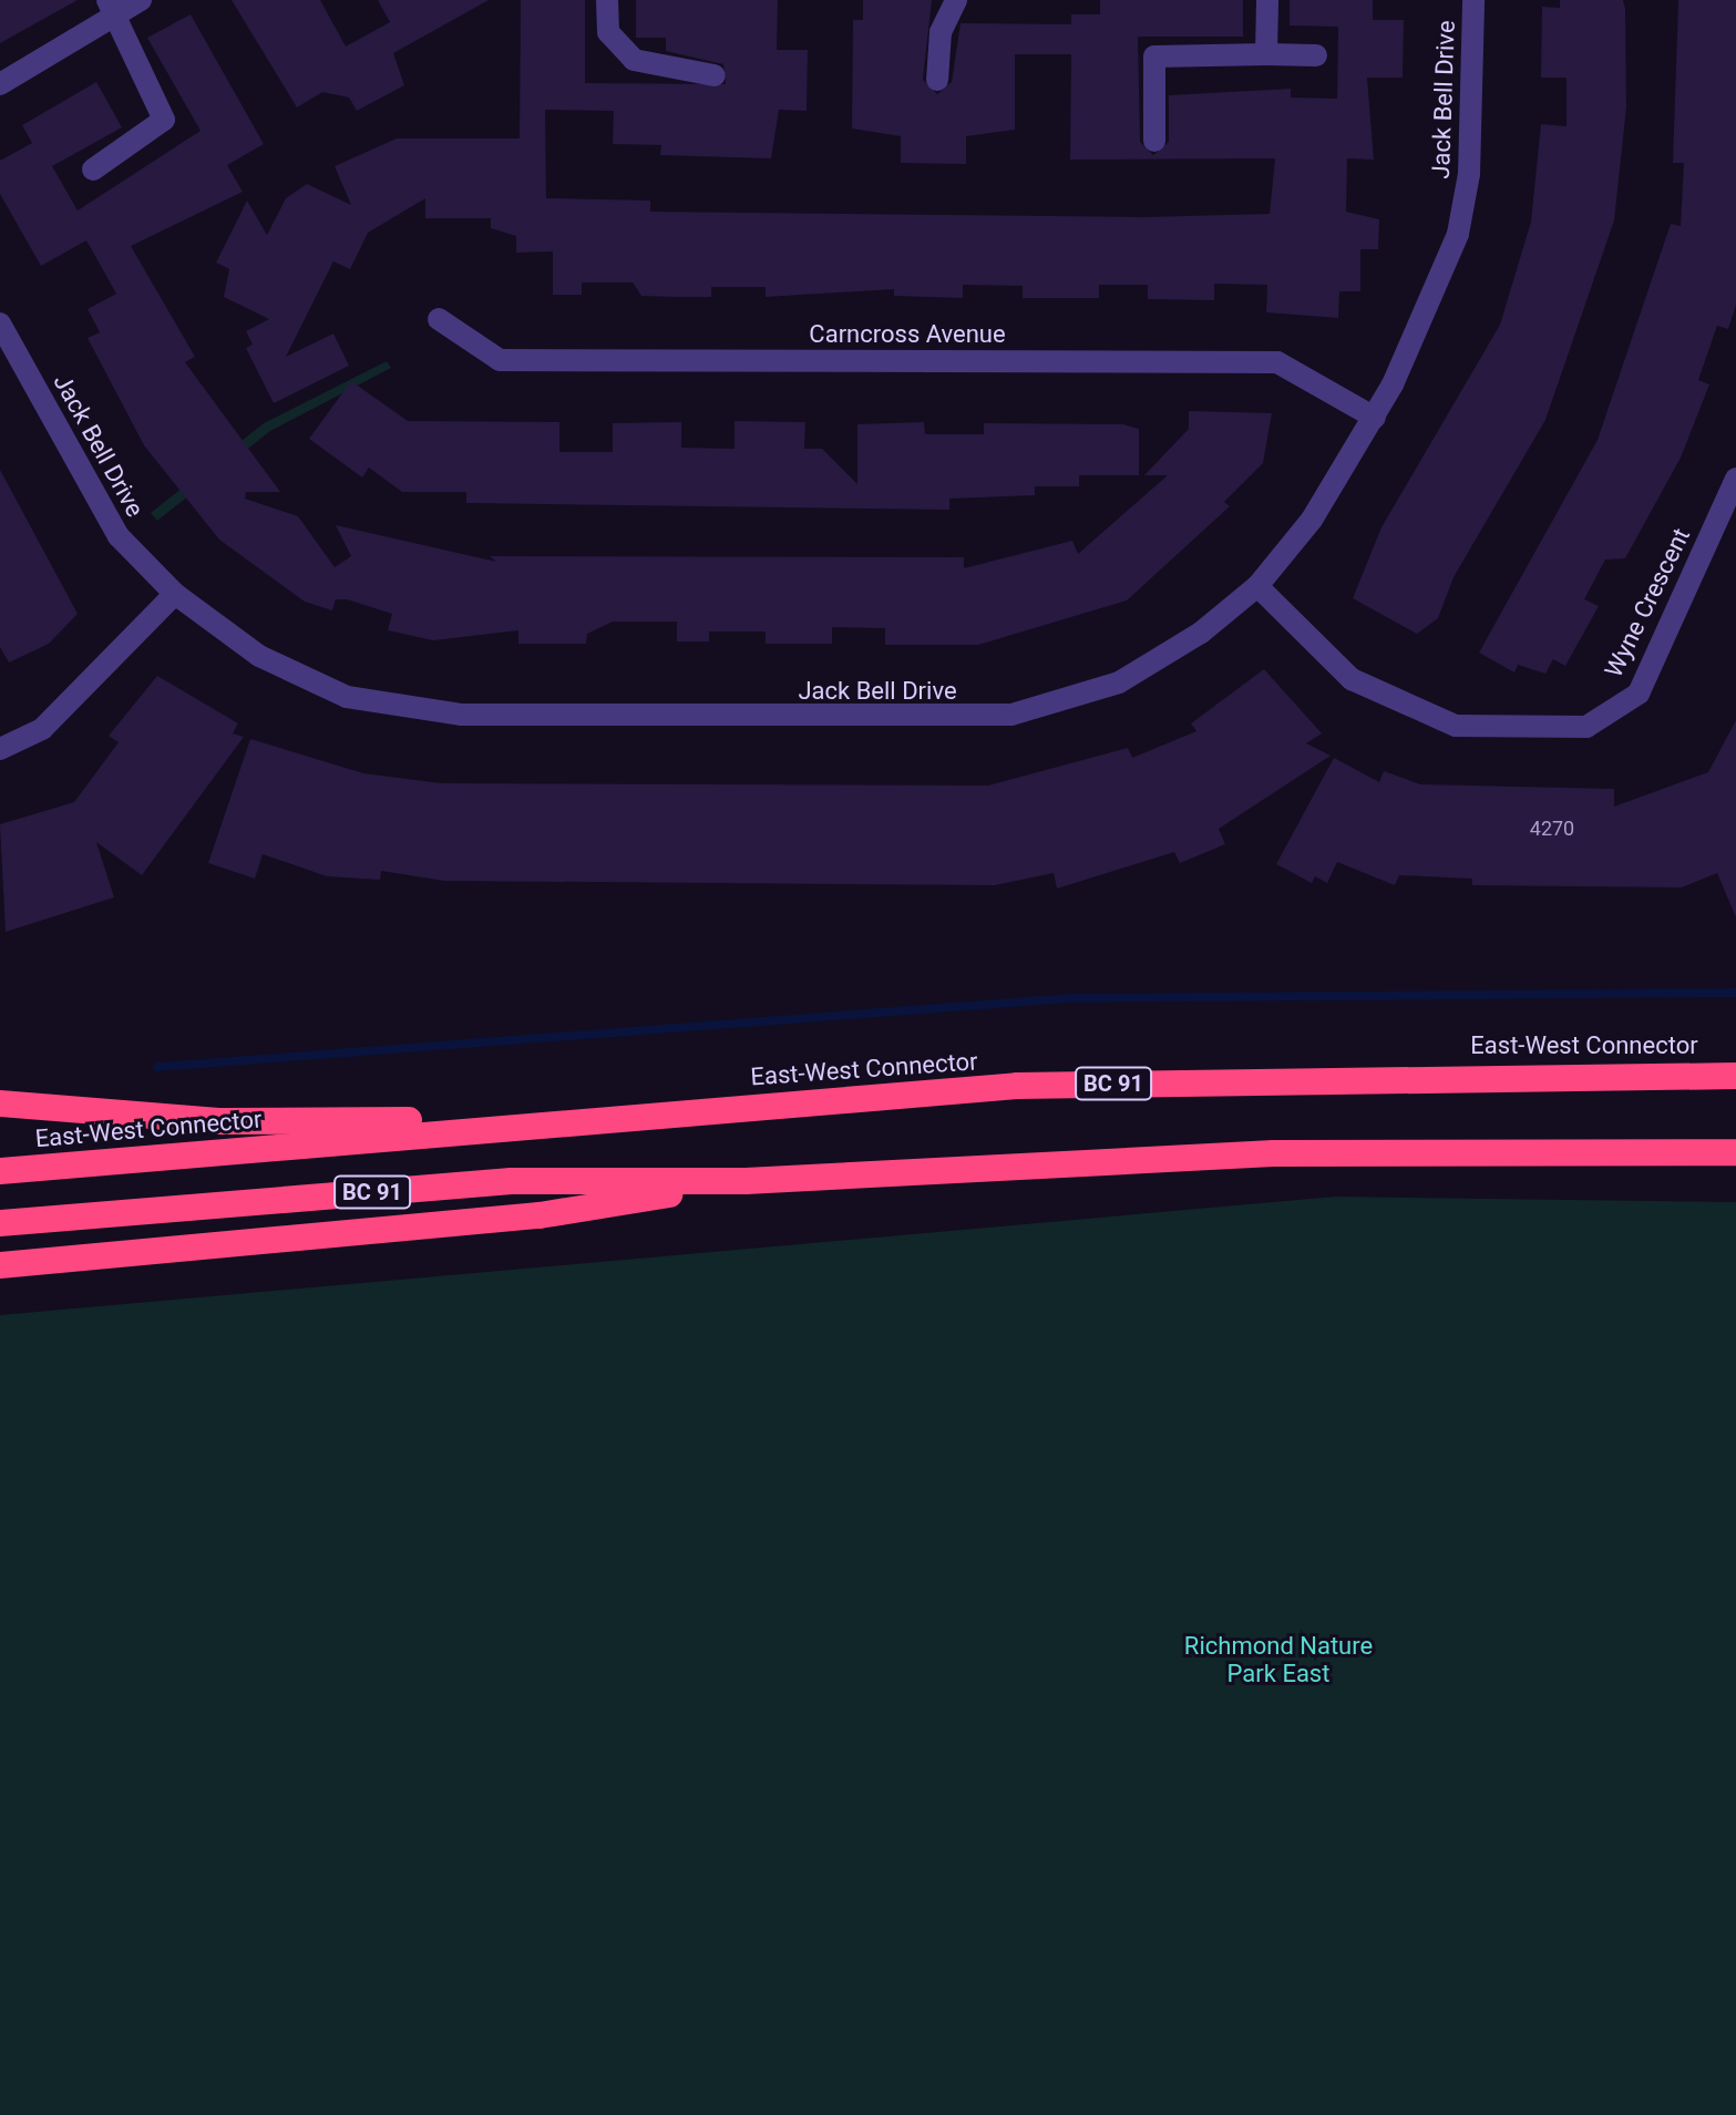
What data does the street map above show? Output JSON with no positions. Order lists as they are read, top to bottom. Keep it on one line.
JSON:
{"streets":{"highway":["East-West Connector","BC 91"],"street":["Jack Bell Drive","Carncross Avenue","Wyne Crescent"]},"crossings":[["Jack Bell Drive","Carncross Avenue"],["Jack Bell Drive","Wyne Crescent"]],"parks":["Richmond Nature Park East"],"house_numbers":["4270"]}
